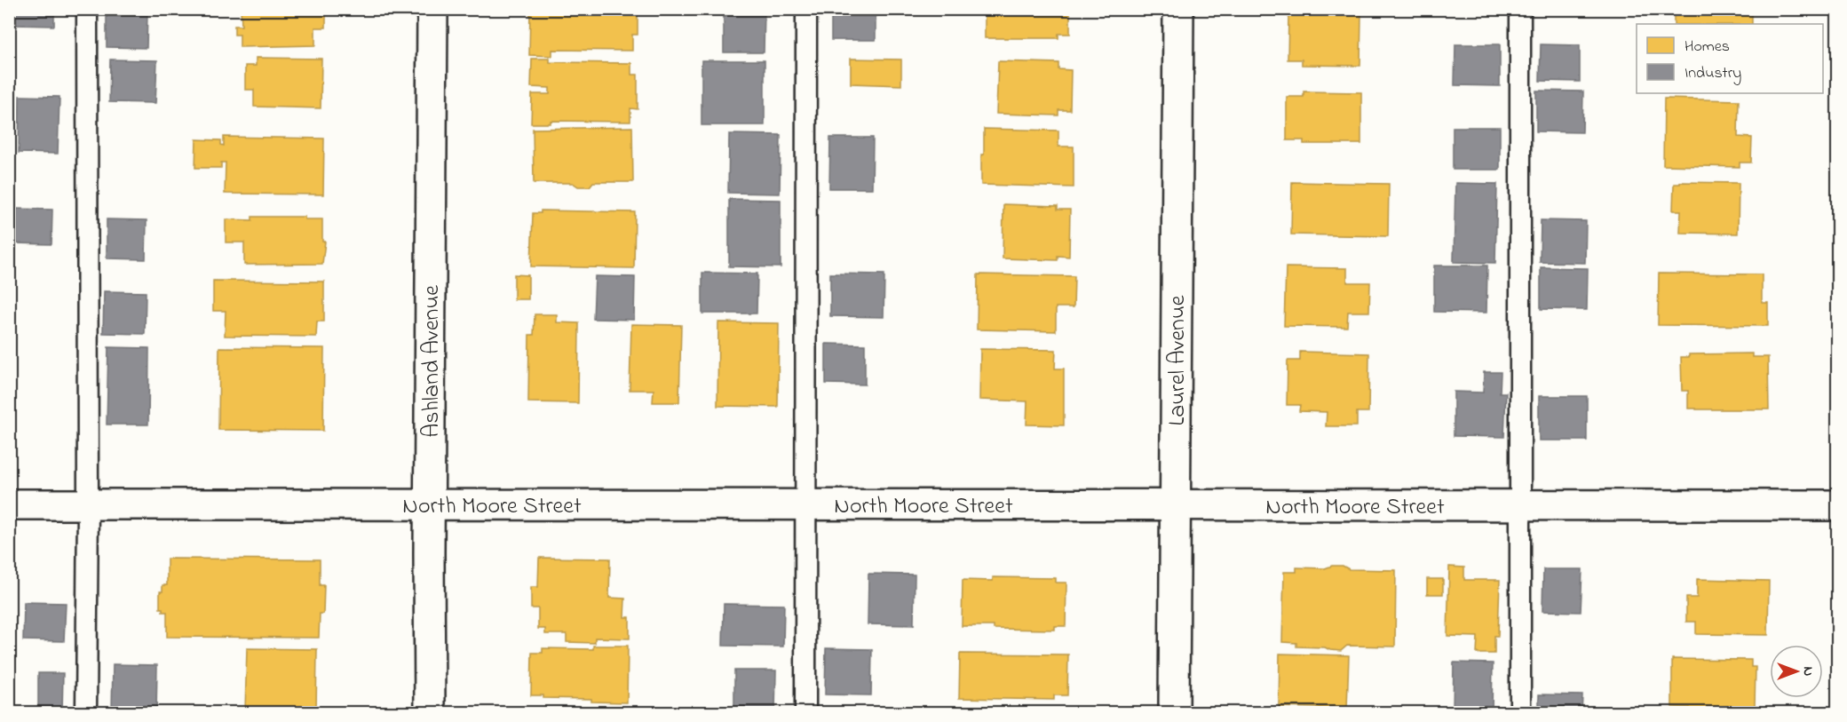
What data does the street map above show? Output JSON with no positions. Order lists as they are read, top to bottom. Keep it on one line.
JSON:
{"streets":{"street":["Laurel Avenue","Ashland Avenue","North Moore Street"]},"crossings":[["Laurel Avenue","North Moore Street"],["Ashland Avenue","North Moore Street"]],"legend":["Homes","Industry"],"north":"right"}
